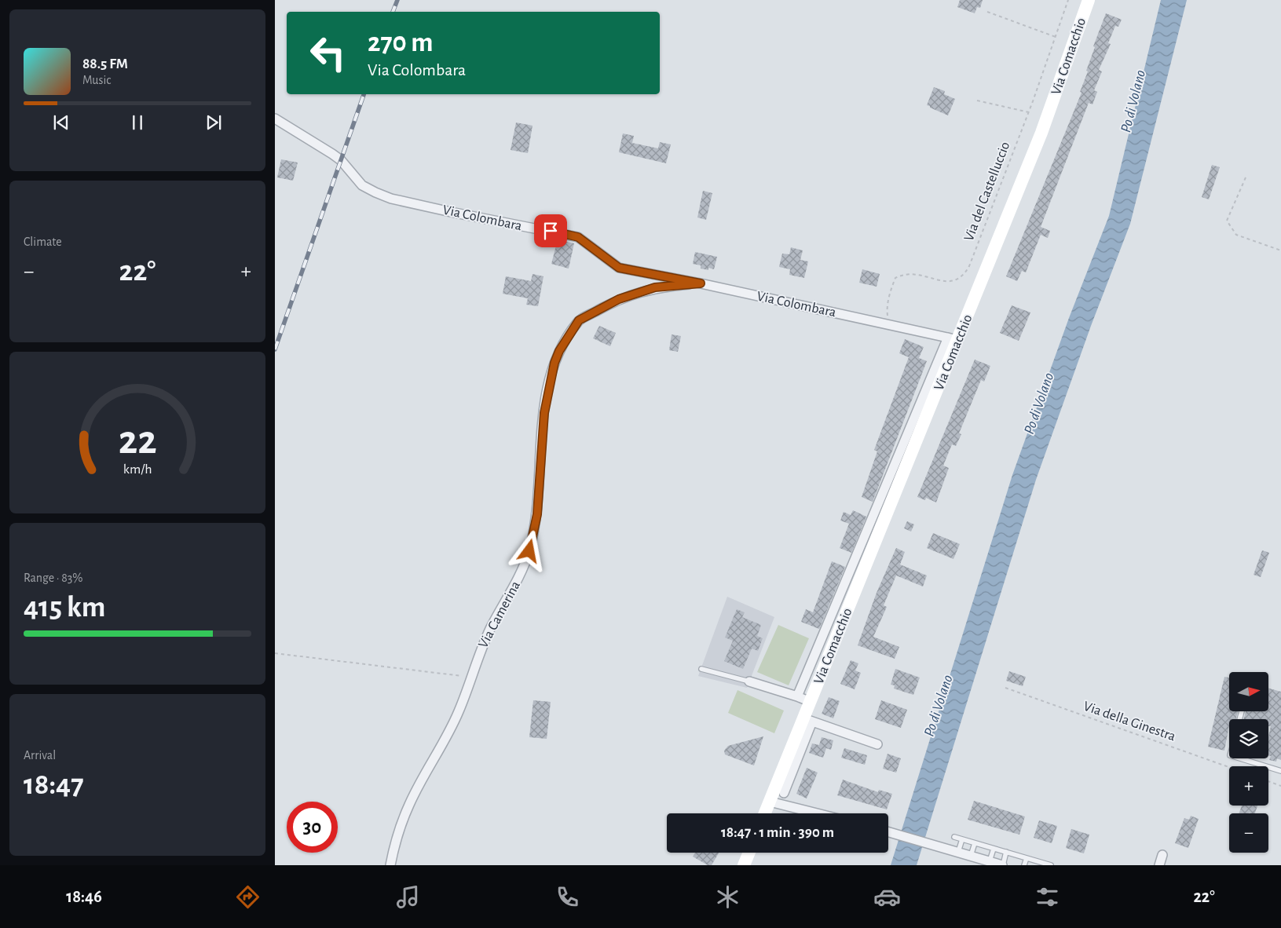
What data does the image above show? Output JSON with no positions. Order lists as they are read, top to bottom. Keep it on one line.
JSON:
{"streets":{"main road":["Via Comacchio"],"street":["Via Colombara","Via Camerina"],"path":["Via del Castelluccio","Via della Ginestra"]},"crossings":[["Via Comacchio","Via Colombara"],["Via del Castelluccio","Via Colombara"],["Via Colombara","Via Camerina"]],"water":["Po di Volano"],"north":"right","page":{"turn":["270 m","Via Colombara"],"song":["88.5 FM","Music"],"tile":["Climate",["Range · 83%","415 km"],["Arrival","18:47"]],"heat":["−","22°","+"],"map_buttons":["+","−"],"limit":"30","trip":"18:47 · 1 min · 390 m","tabs":["18:46","22°"],"gauge":["22","km/h"]}}
